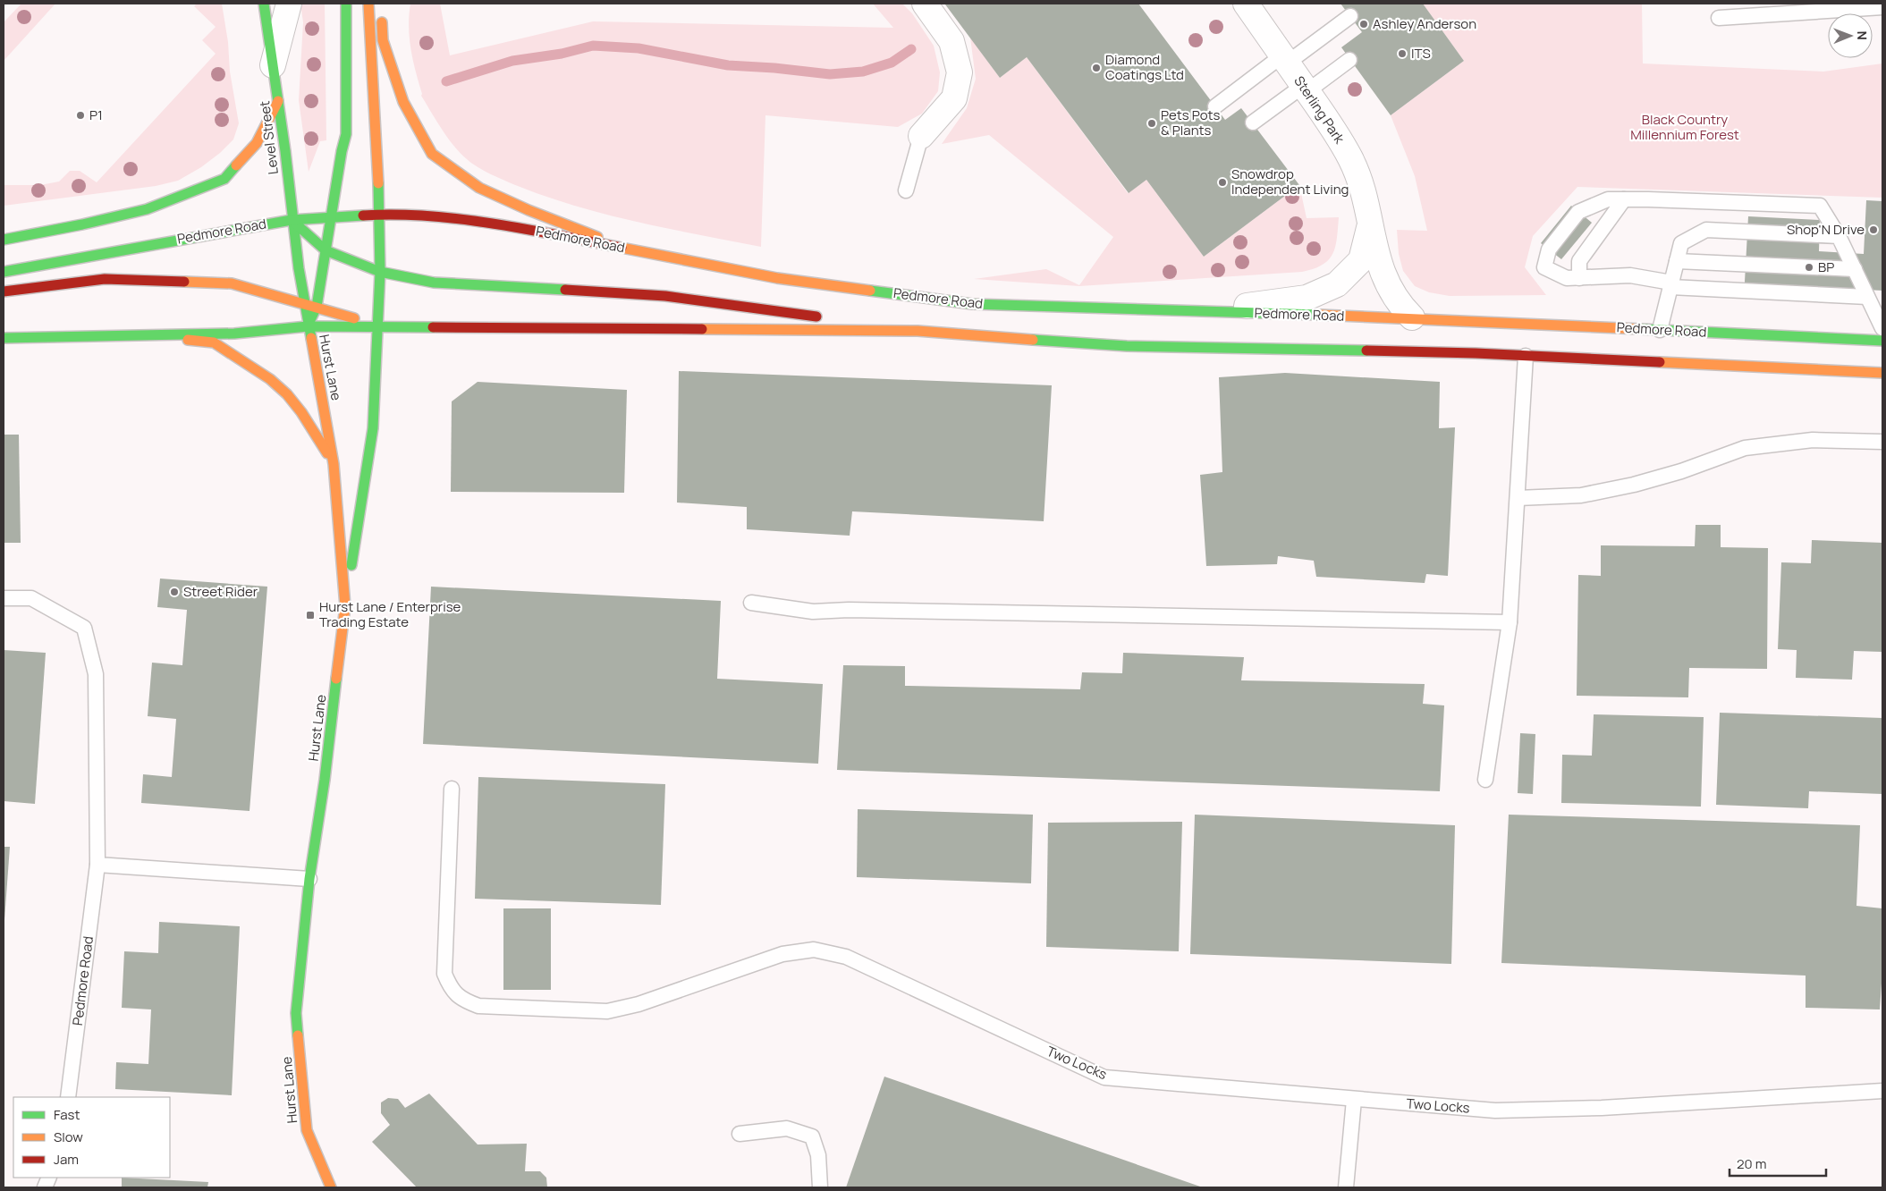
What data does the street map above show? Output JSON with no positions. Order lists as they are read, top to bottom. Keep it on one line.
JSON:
{"streets":{"main road":["Level Street","Pedmore Road","Hurst Lane"],"street":["Sterling Park"],"lane":["Two Locks"]},"crossings":[["Sterling Park","Pedmore Road"],["Level Street","Pedmore Road"],["Level Street","Hurst Lane"]],"parks":["Black Country Millennium Forest"],"places":{"other":["Ashley Anderson","ITS","Diamond Coatings Ltd","P1","Pets Pots & Plants","Snowdrop Independent Living","Shop'N Drive","BP","Street Rider"],"transit":["Hurst Lane / Enterprise Trading Estate"]},"legend":["Fast","Slow","Jam"],"scale_bar":"20 m","north":"right"}
